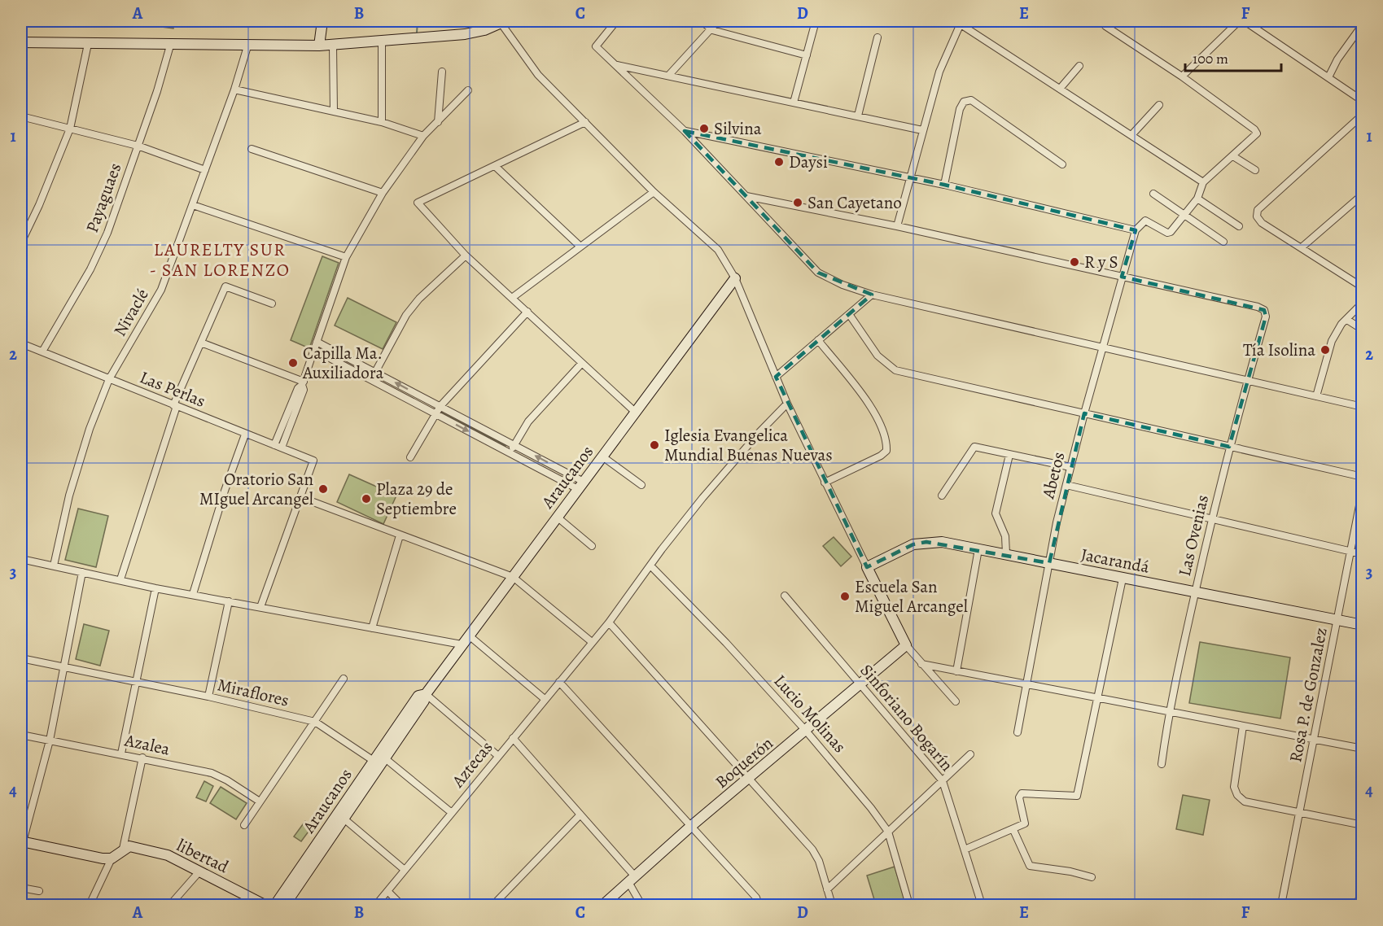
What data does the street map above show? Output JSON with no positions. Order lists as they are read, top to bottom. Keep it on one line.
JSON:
{"streets":{"street":["Payaguaes","Nivaclé","Las Perlas","Abetos","Araucanos","Las Ovenias","Jacarandá","Miraflores","Rosa P. de Gonzalez","Lucio Molinas","Sinforiano Bogarín","Azalea","Boquerón","Aztecas","libertad"]},"crossings":[["Payaguaes","Las Perlas"],["Nivaclé","Las Perlas"],["Abetos","Las Ovenias"],["Abetos","Jacarandá"],["Araucanos","Miraflores"],["Las Ovenias","Jacarandá"],["Jacarandá","Rosa P. de Gonzalez"],["Lucio Molinas","Boquerón"],["Lucio Molinas","Aztecas"],["Sinforiano Bogarín","Boquerón"]],"districts":["LAURELTY SUR - SAN LORENZO"],"places":["Silvina","Daysi","San Cayetano","R y S","Tía Isolina","Capilla Ma. Auxiliadora","Iglesia Evangelica Mundial Buenas Nuevas","Oratorio San MIguel Arcangel","Plaza 29 de Septiembre","Escuela San Miguel Arcangel"],"scale_bar":"100 m","grid":{"columns":["A","B","C","D","E","F"],"rows":["1","2","3","4"]}}
